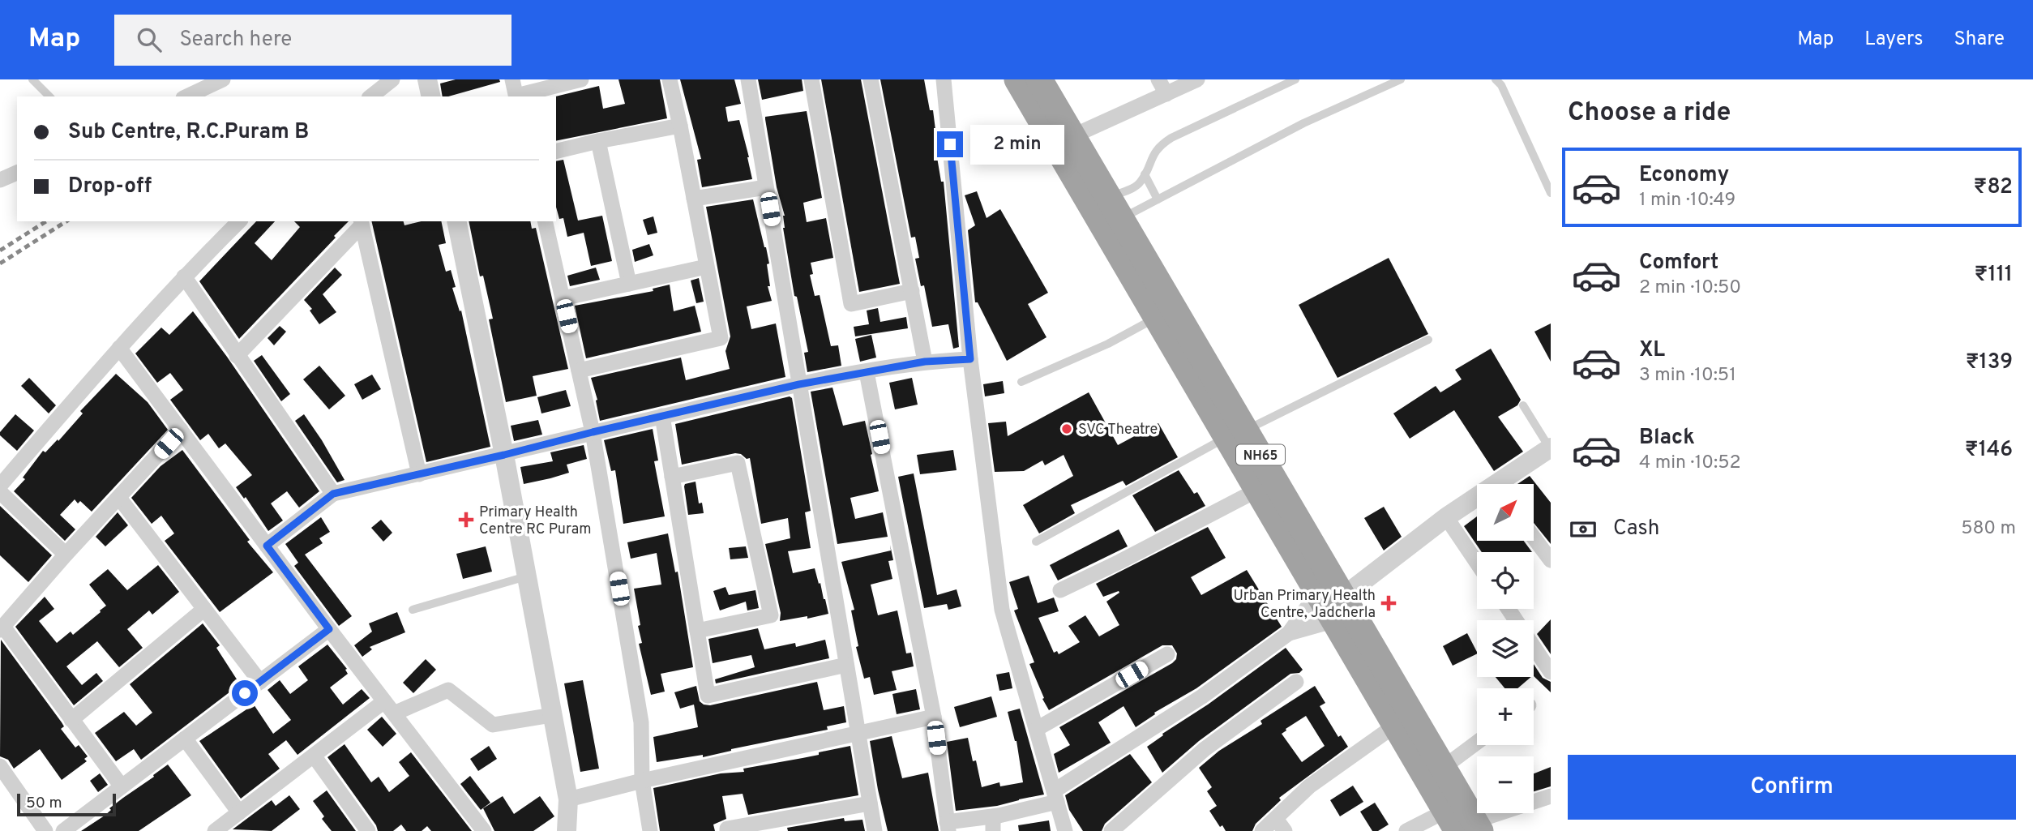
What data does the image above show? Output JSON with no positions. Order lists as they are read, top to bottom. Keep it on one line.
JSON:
{"streets":{"highway":["NH65"]},"places":{"other":["SVC Theatre"],"health":["Primary Health Centre RC Puram","Urban Primary Health Centre, Jadcherla"]},"scale_bar":"50 m","north":"top right","page":{"header":"Map","search":"Search here","nav":["Map","Layers","Share"],"heading":"Choose a ride","banner":["Sub Centre, R.C.Puram B","Drop-off"],"bubble":"2 min","list":[{"name":"Economy","note":"1 min · 10:49","value":"₹82"},{"name":"Comfort","note":"2 min · 10:50","value":"₹111"},{"name":"XL","note":"3 min · 10:51","value":"₹139"},{"name":"Black","note":"4 min · 10:52","value":"₹146"}],"map_buttons":["+","−"],"pay":["Cash","580 m"],"buttons":"Confirm","scale":"50 m"}}
